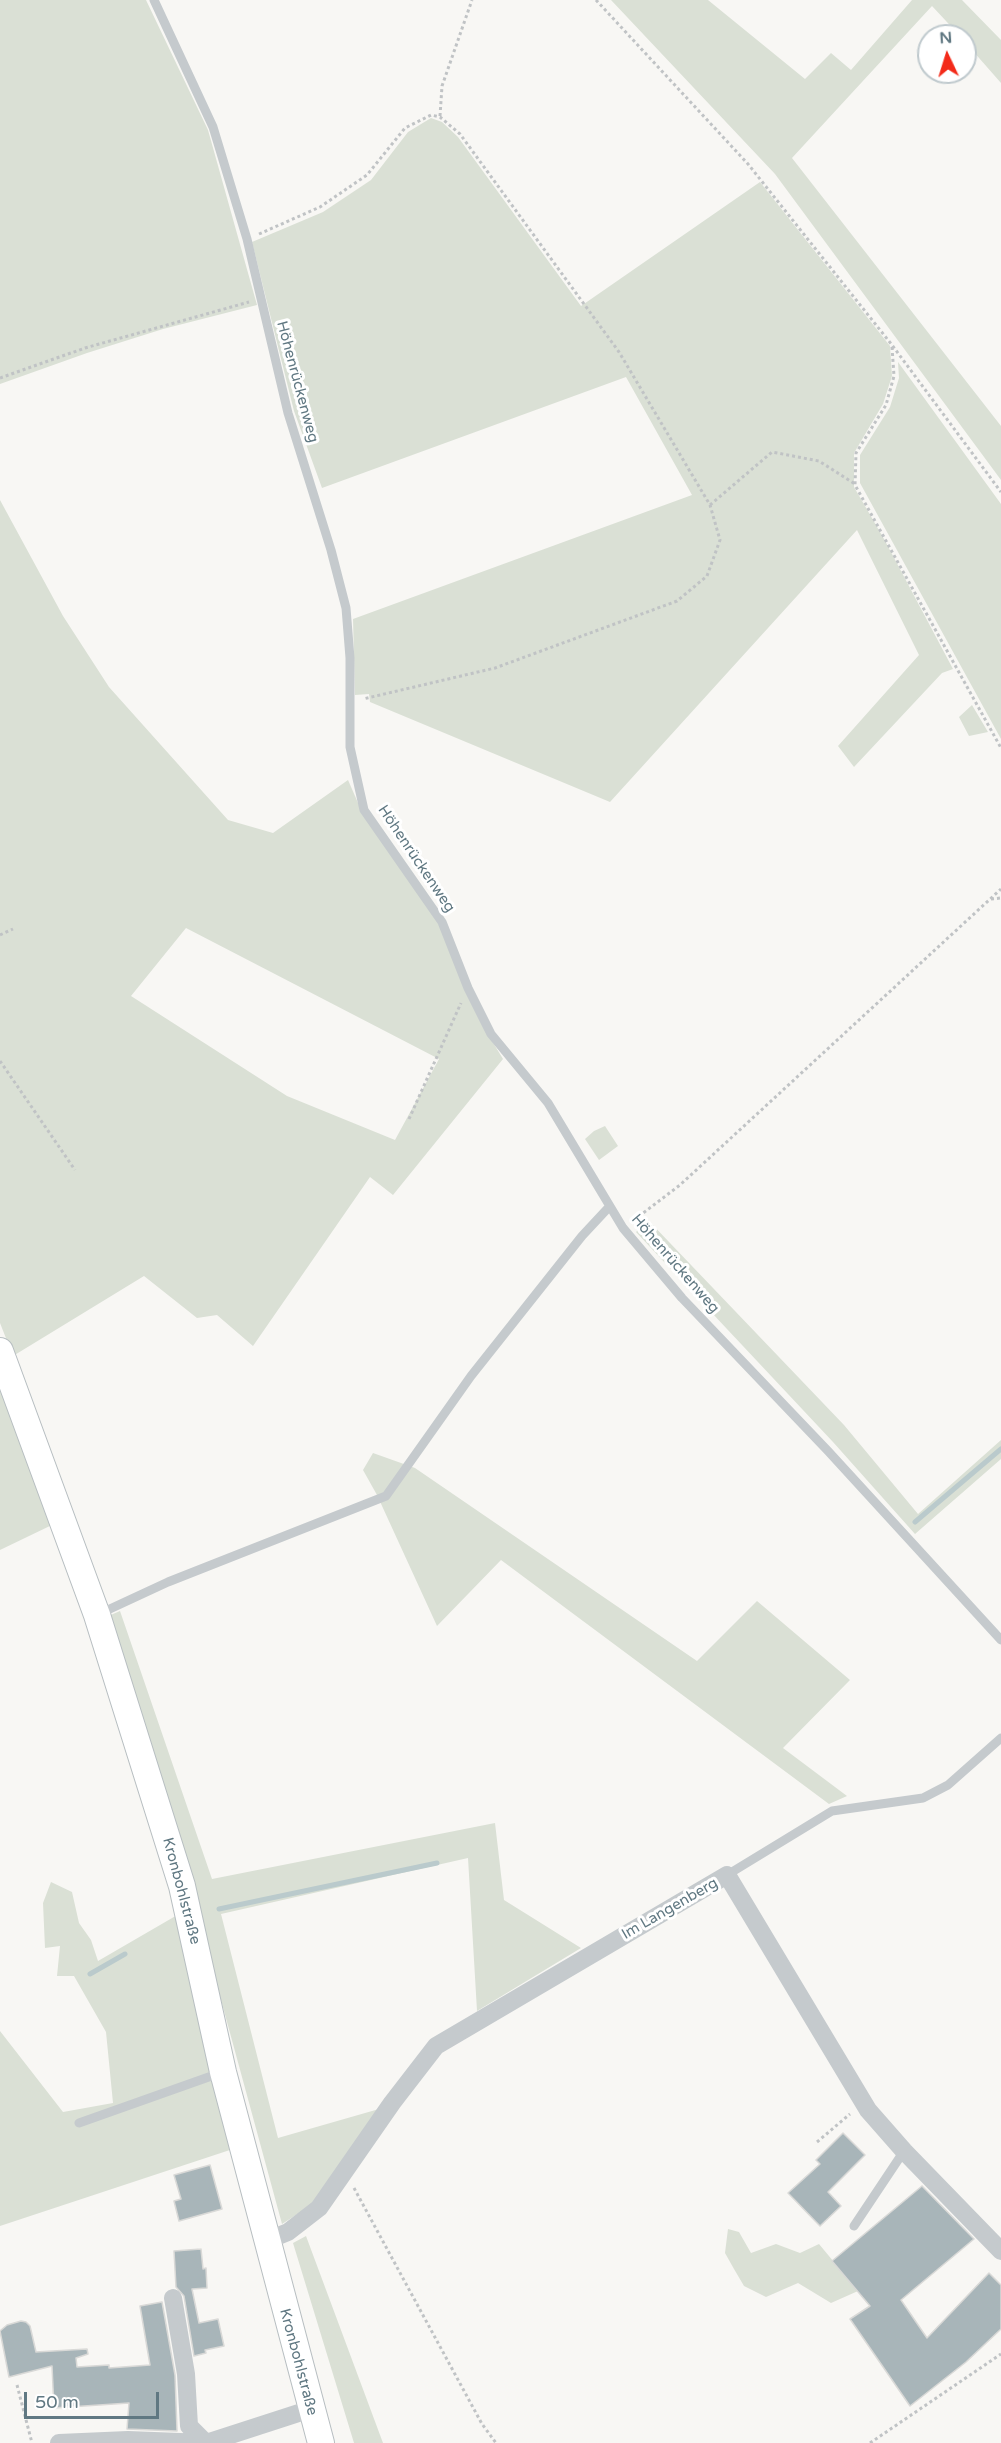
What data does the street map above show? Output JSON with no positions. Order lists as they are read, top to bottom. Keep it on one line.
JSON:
{"streets":{"main road":["Kronbohlstraße"],"street":["Im Langenberg"],"lane":["Höhenrückenweg"]},"crossings":[["Kronbohlstraße","Im Langenberg"]],"scale_bar":"50 m","north":"top"}
